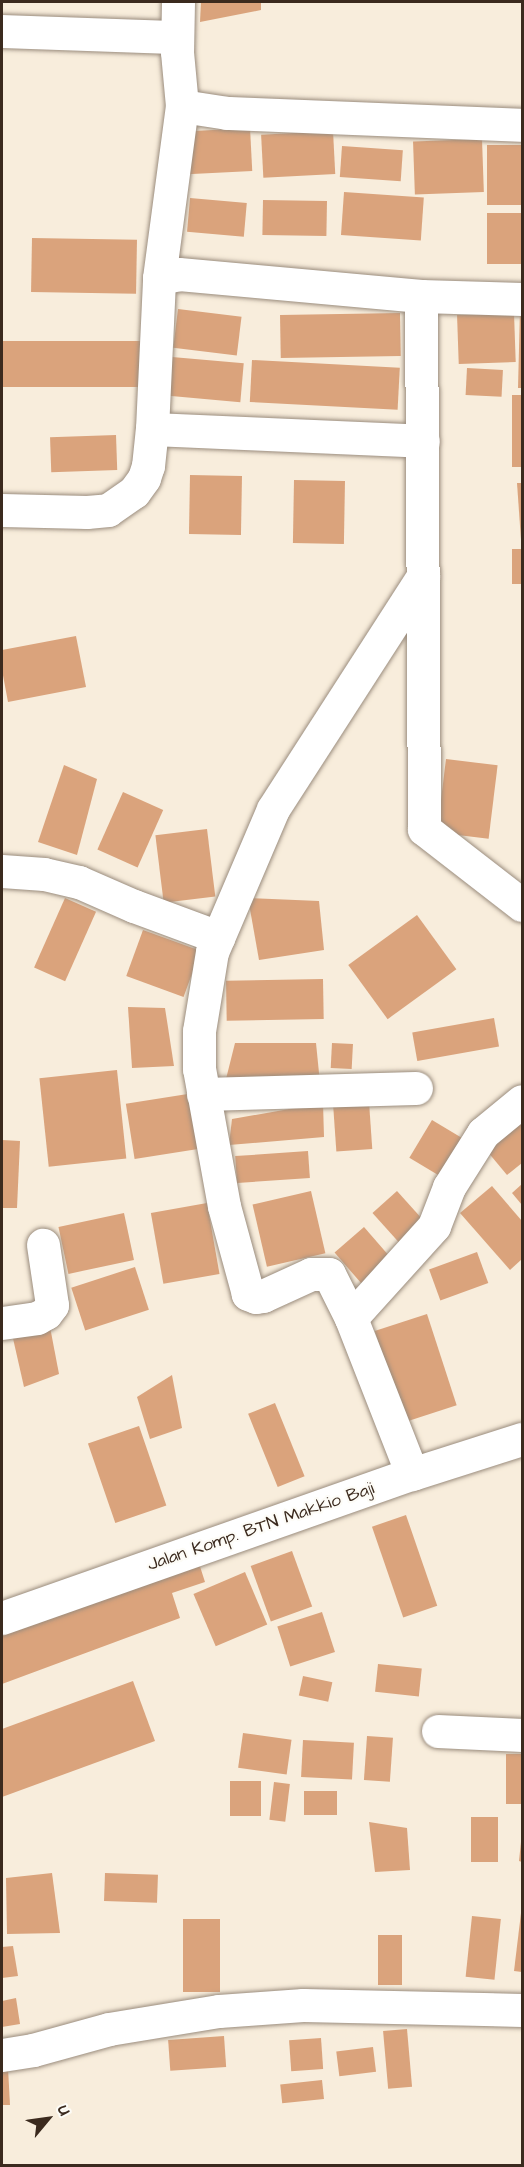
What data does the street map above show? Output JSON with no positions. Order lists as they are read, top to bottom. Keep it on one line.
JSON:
{"streets":{"street":["Jalan Komp. BTN Makkio Baji"]},"north":"top right"}
